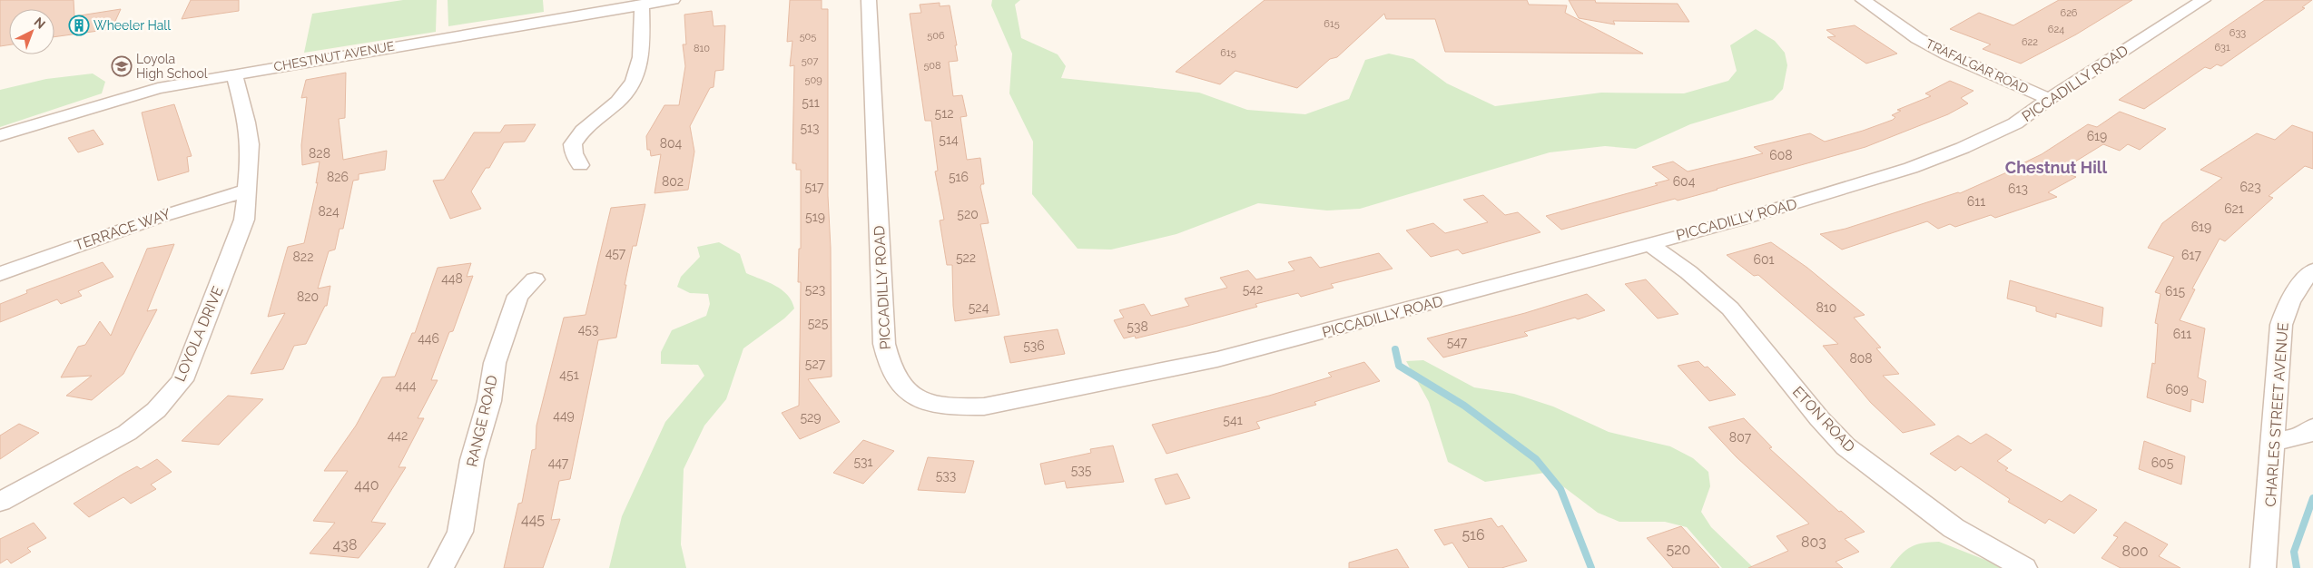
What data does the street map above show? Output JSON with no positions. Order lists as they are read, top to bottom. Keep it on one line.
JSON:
{"streets":{"street":["CHESTNUT AVENUE","TRAFALGAR ROAD","PICCADILLY ROAD","TERRACE WAY","LOYOLA DRIVE","CHARLES STREET AVENUE","ETON ROAD","RANGE ROAD"]},"crossings":[["CHESTNUT AVENUE","LOYOLA DRIVE"],["TRAFALGAR ROAD","PICCADILLY ROAD"],["PICCADILLY ROAD","ETON ROAD"],["TERRACE WAY","LOYOLA DRIVE"]],"districts":["Chestnut Hill"],"places":{"building":["Wheeler Hall"],"school or university":["Loyola High School"]},"house_numbers":["626","615","624","633","506","505","622","631","810","615","507","508","509","511","512","513","619","514","804","828","608","826","516","802","604","517","623","613","611","621","824","520","519","619","457","617","822","522","601","448","523","542","615","820","524","810","525","538","453","611","446","547","536","808","527","451","444","609","449","529","541","442","807","531","447","605","535","533","440","445","516","803","438","520","800"],"north":"top right"}
